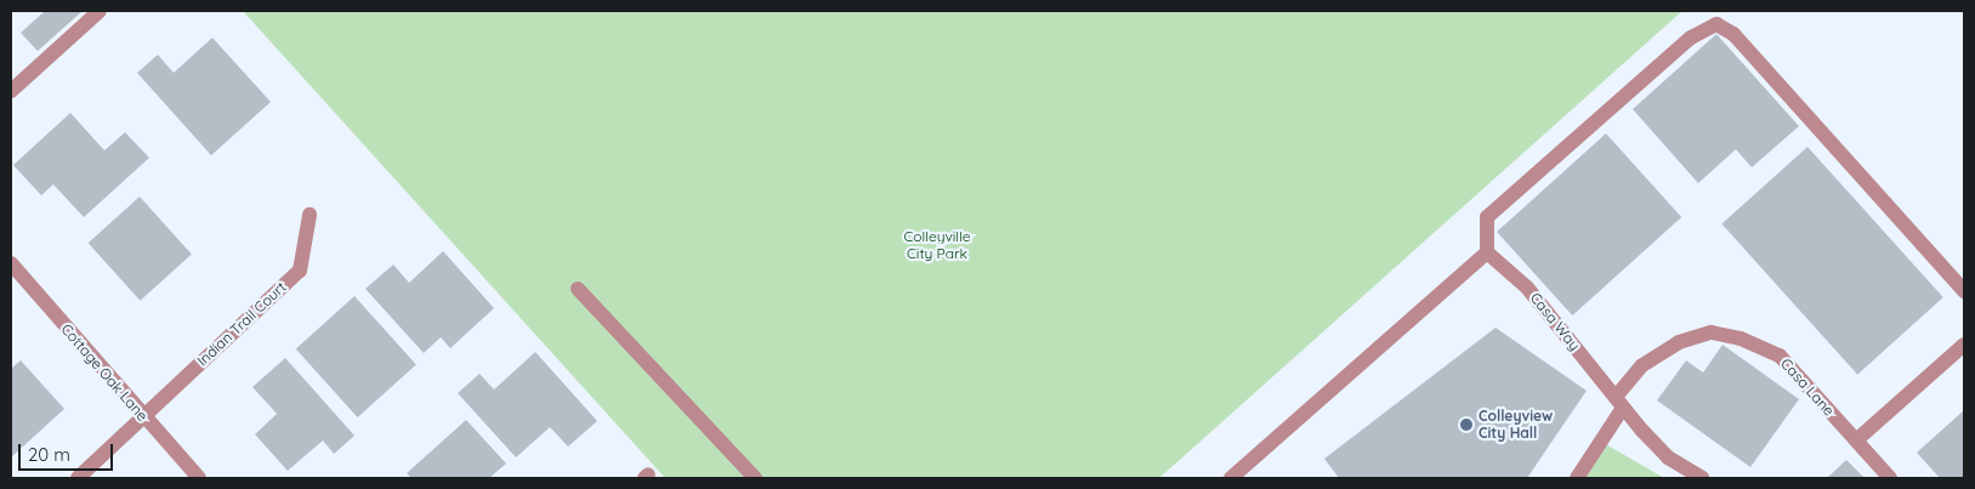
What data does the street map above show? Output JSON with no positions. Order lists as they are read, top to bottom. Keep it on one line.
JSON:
{"streets":{"street":["Casa Way","Indian Trail Court","Cottage Oak Lane","Casa Lane"]},"crossings":[["Casa Way","Casa Lane"],["Indian Trail Court","Cottage Oak Lane"]],"parks":["Colleyville City Park"],"places":["Colleyview City Hall"],"scale_bar":"20 m"}
